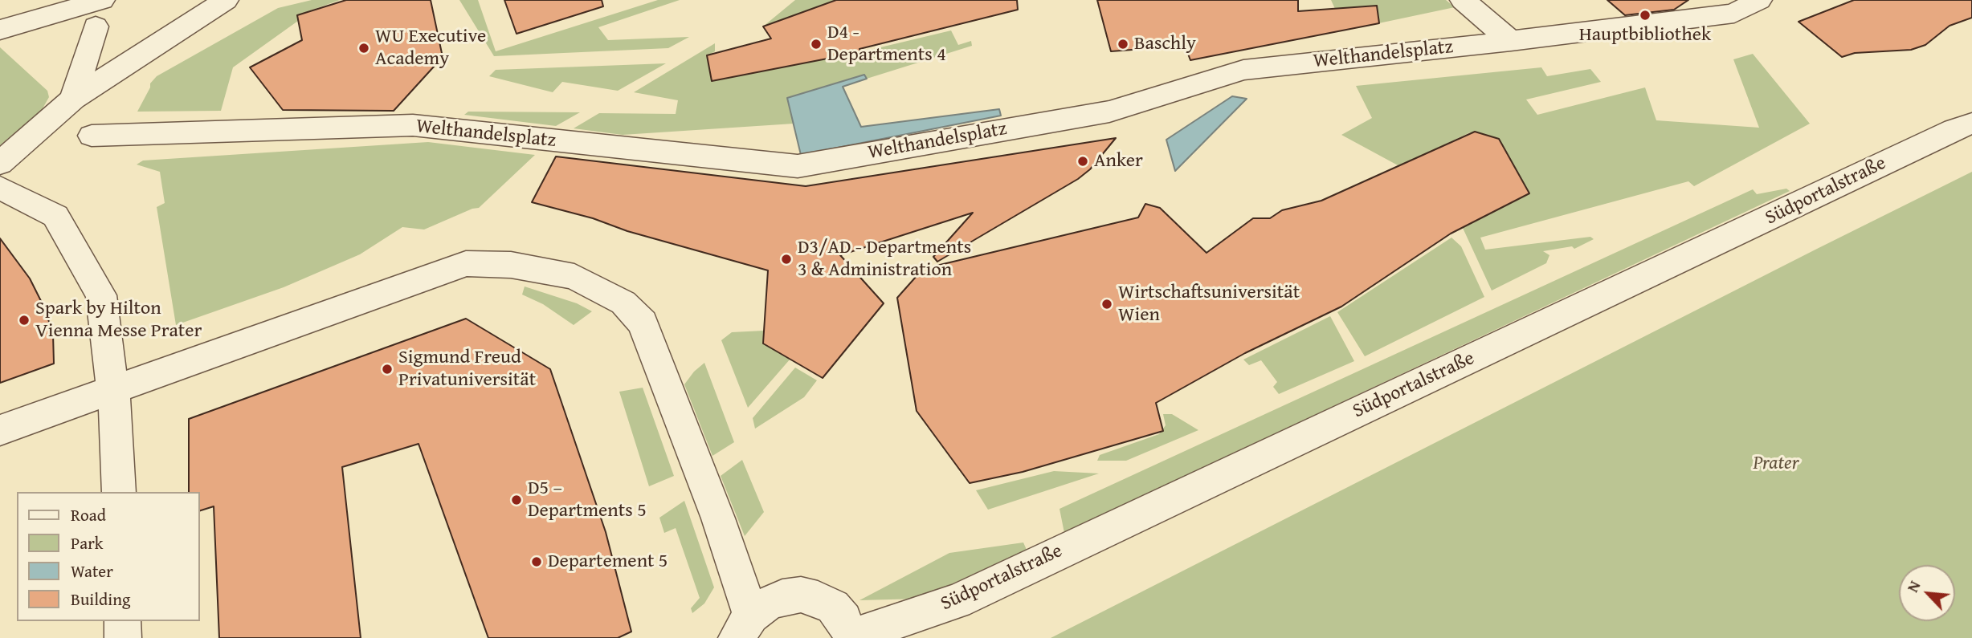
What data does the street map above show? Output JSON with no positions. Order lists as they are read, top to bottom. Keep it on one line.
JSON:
{"streets":{"street":["Welthandelsplatz","Südportalstraße"]},"parks":["Prater"],"places":["Hauptbibliothek","D4 - Departments 4","Baschly","WU Executive Academy","Anker","D3/AD - Departments 3 & Administration","Wirtschaftsuniversität Wien","Spark by Hilton Vienna Messe Prater","Sigmund Freud Privatuniversität","D5 – Departments 5","Departement 5"],"legend":["Road","Park","Water","Building"],"north":"top left"}
